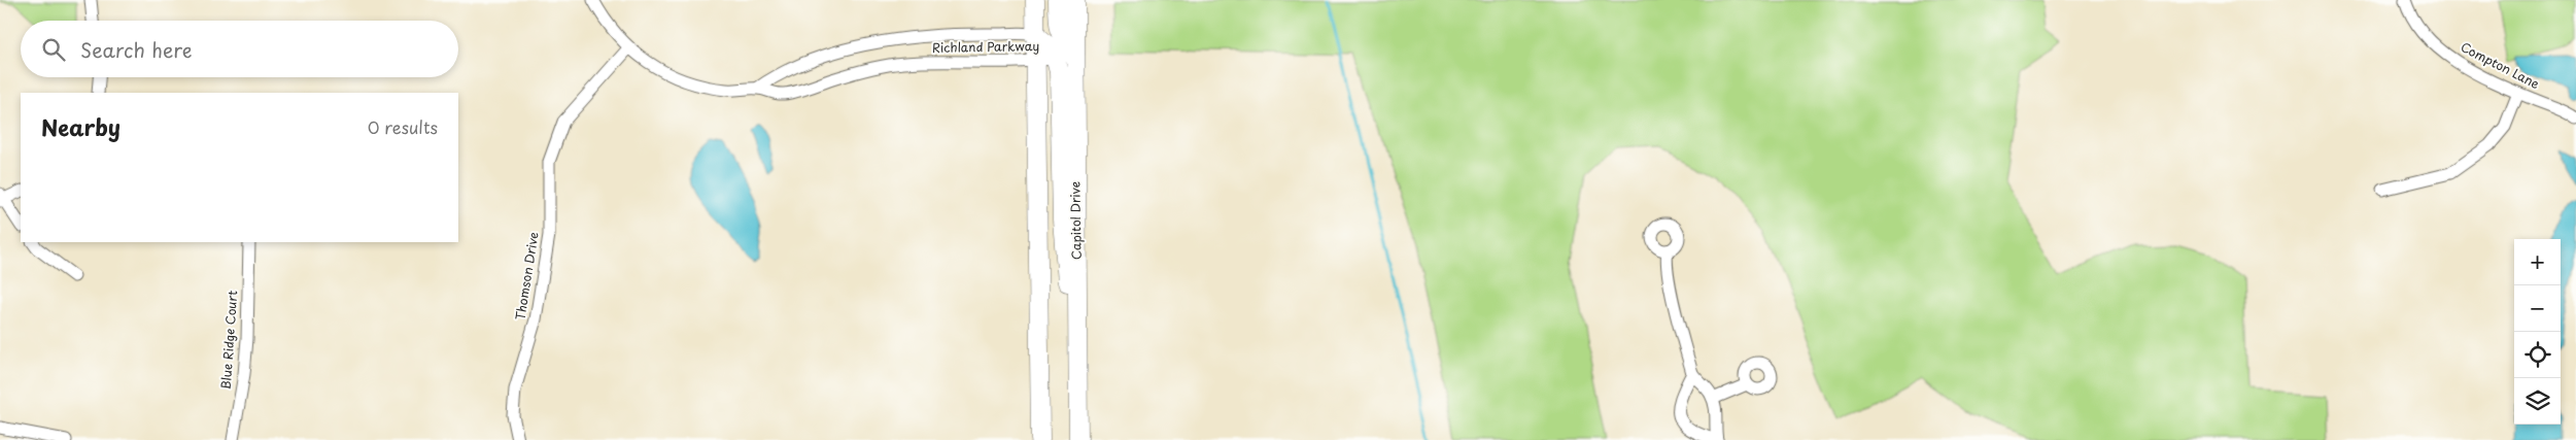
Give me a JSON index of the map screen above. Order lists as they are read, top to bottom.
{
  "streets": {
    "main road": ["Capitol Drive"],
    "street": [
      "Richland Parkway",
      "Compton Lane",
      "Thomson Drive",
      "Blue Ridge Court"
    ]
  },
  "crossings": [
    ["Richland Parkway", "Capitol Drive"],
    ["Richland Parkway", "Thomson Drive"]
  ],
  "page": {
    "search": "Search here",
    "heading": ["Nearby", "0 results"],
    "map_buttons": ["+", "−"]
  }
}
